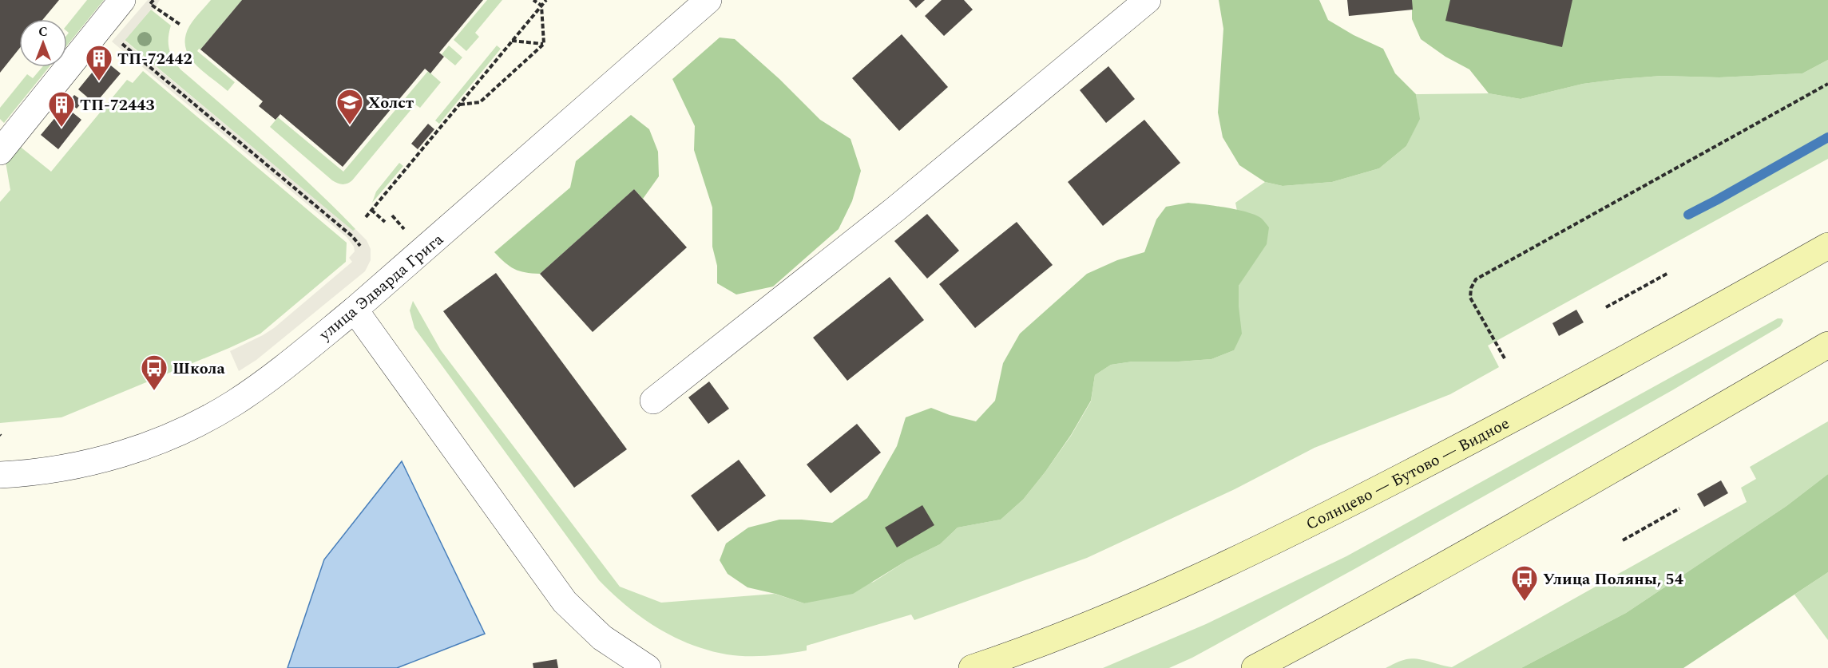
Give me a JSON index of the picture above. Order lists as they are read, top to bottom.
{
  "streets": {
    "main road": ["Солнцево — Бутово — Видное"],
    "street": ["улица Эдварда Грига"]
  },
  "places": {
    "building": ["ТП-72442", "ТП-72443"],
    "school or university": ["Холст"],
    "bus stop": ["Школа", "Улица Поляны, 54"]
  },
  "north": "top"
}
